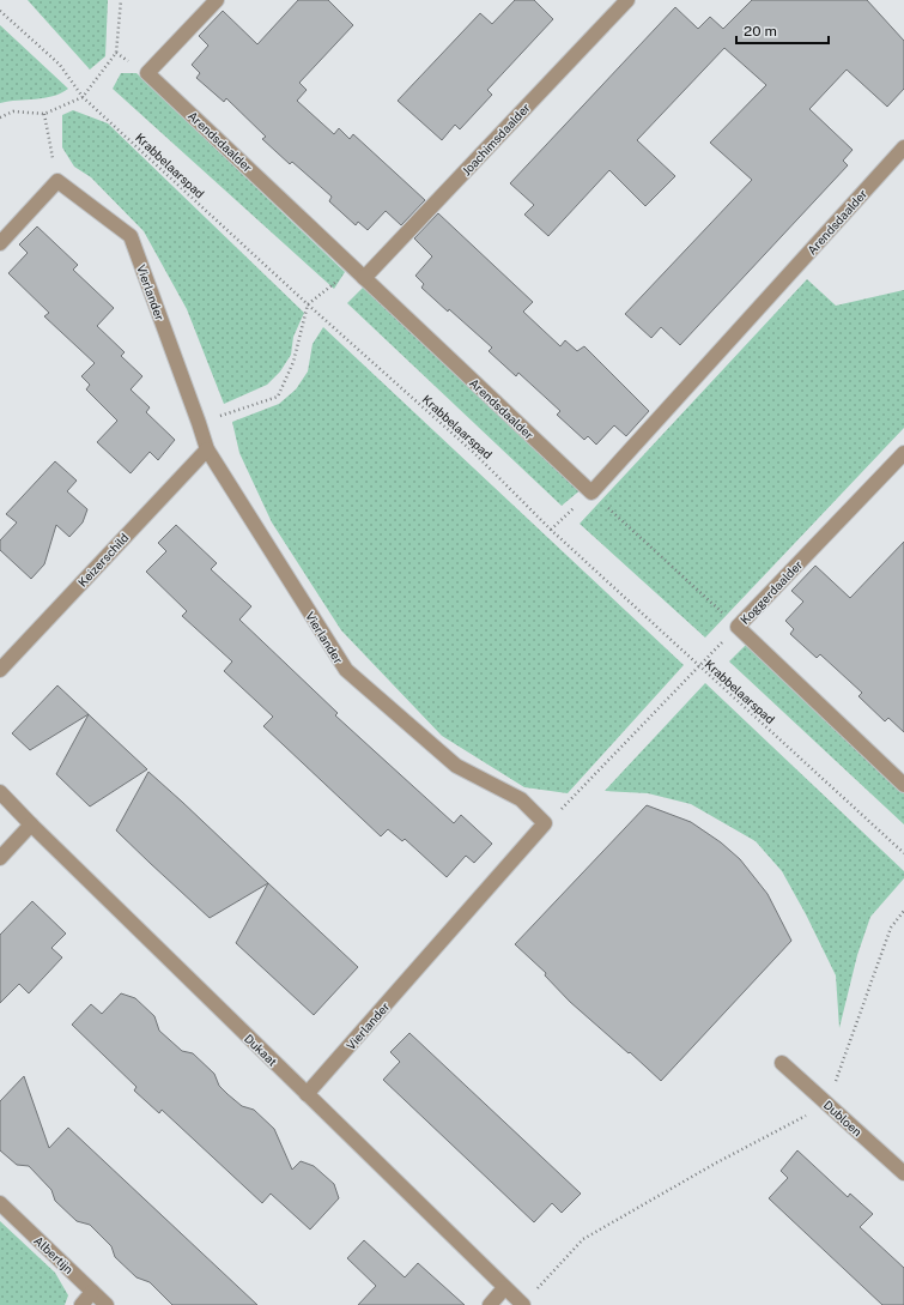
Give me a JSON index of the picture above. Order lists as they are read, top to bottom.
{
  "streets": {
    "street": [
      "Joachimsdaalder",
      "Arendsdaalder",
      "Vierlander",
      "Keizerschild",
      "Koggerdaalder",
      "Dukaat",
      "Dubloen",
      "Albertijn"
    ],
    "path": ["Krabbelaarspad"]
  },
  "crossings": [
    ["Joachimsdaalder", "Arendsdaalder"],
    ["Vierlander", "Keizerschild"],
    ["Vierlander", "Dukaat"]
  ],
  "scale_bar": "20 m"
}
